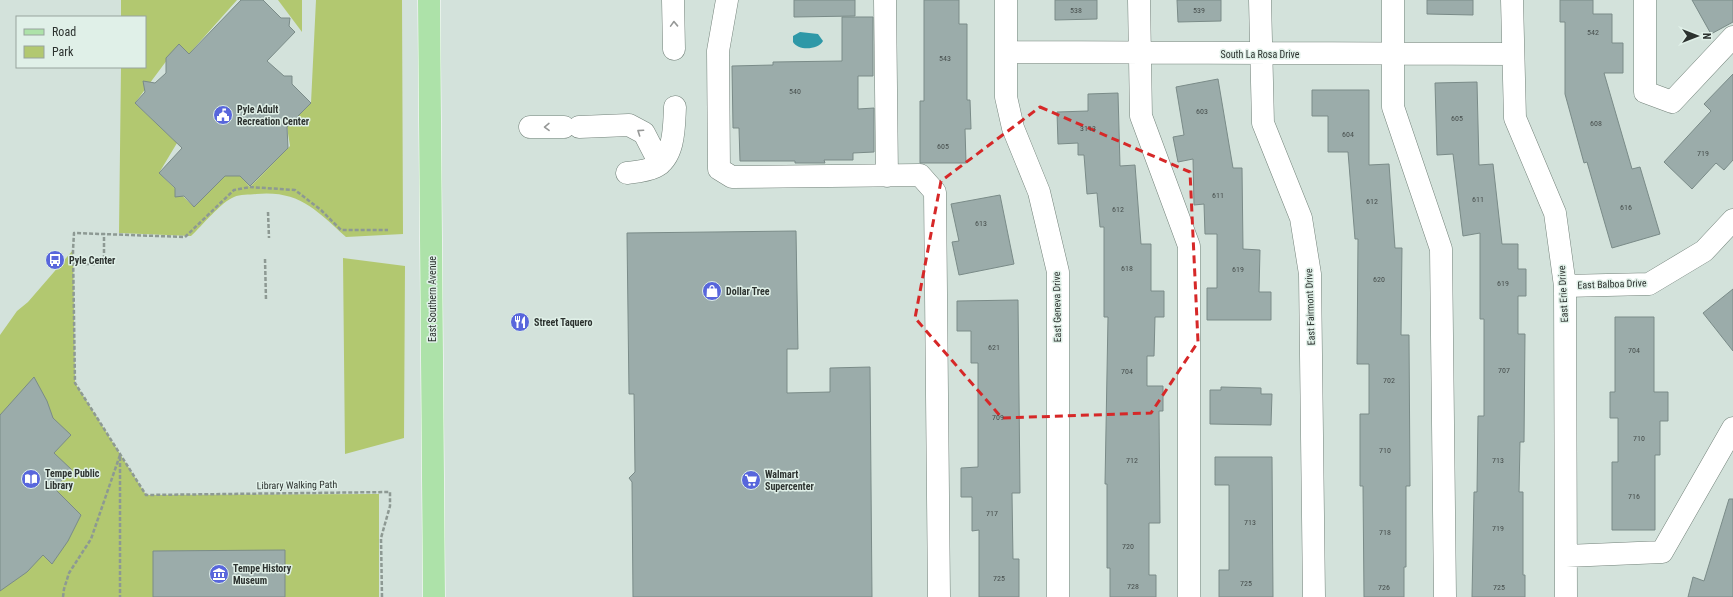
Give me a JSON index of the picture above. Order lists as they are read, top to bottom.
{
  "streets": {
    "main road": ["East Southern Avenue"],
    "street": [
      "South La Rosa Drive",
      "East Balboa Drive",
      "East Erie Drive",
      "East Geneva Drive",
      "East Fairmont Drive"
    ],
    "path": ["Library Walking Path"]
  },
  "crossings": [
    ["South La Rosa Drive", "East Erie Drive"],
    ["South La Rosa Drive", "East Geneva Drive"],
    ["South La Rosa Drive", "East Fairmont Drive"],
    ["East Balboa Drive", "East Erie Drive"]
  ],
  "places": {
    "public building": ["Pyle Adult Recreation Center"],
    "bus stop": ["Pyle Center"],
    "shop": ["Dollar Tree"],
    "restaurant": ["Street Taquero"],
    "library": ["Tempe Public Library"],
    "supermarket": ["Walmart Supercenter"],
    "museum": ["Tempe History Museum"]
  },
  "house_numbers": [
    "538",
    "539",
    "542",
    "543",
    "540",
    "603",
    "605",
    "608",
    "3113",
    "604",
    "605",
    "719",
    "611",
    "611",
    "612",
    "616",
    "612",
    "613",
    "618",
    "619",
    "620",
    "619",
    "621",
    "704",
    "707",
    "704",
    "702",
    "709",
    "710",
    "710",
    "712",
    "713",
    "716",
    "717",
    "713",
    "719",
    "718",
    "720",
    "725",
    "725",
    "728",
    "726",
    "725"
  ],
  "legend": ["Road", "Park"],
  "north": "right"
}
